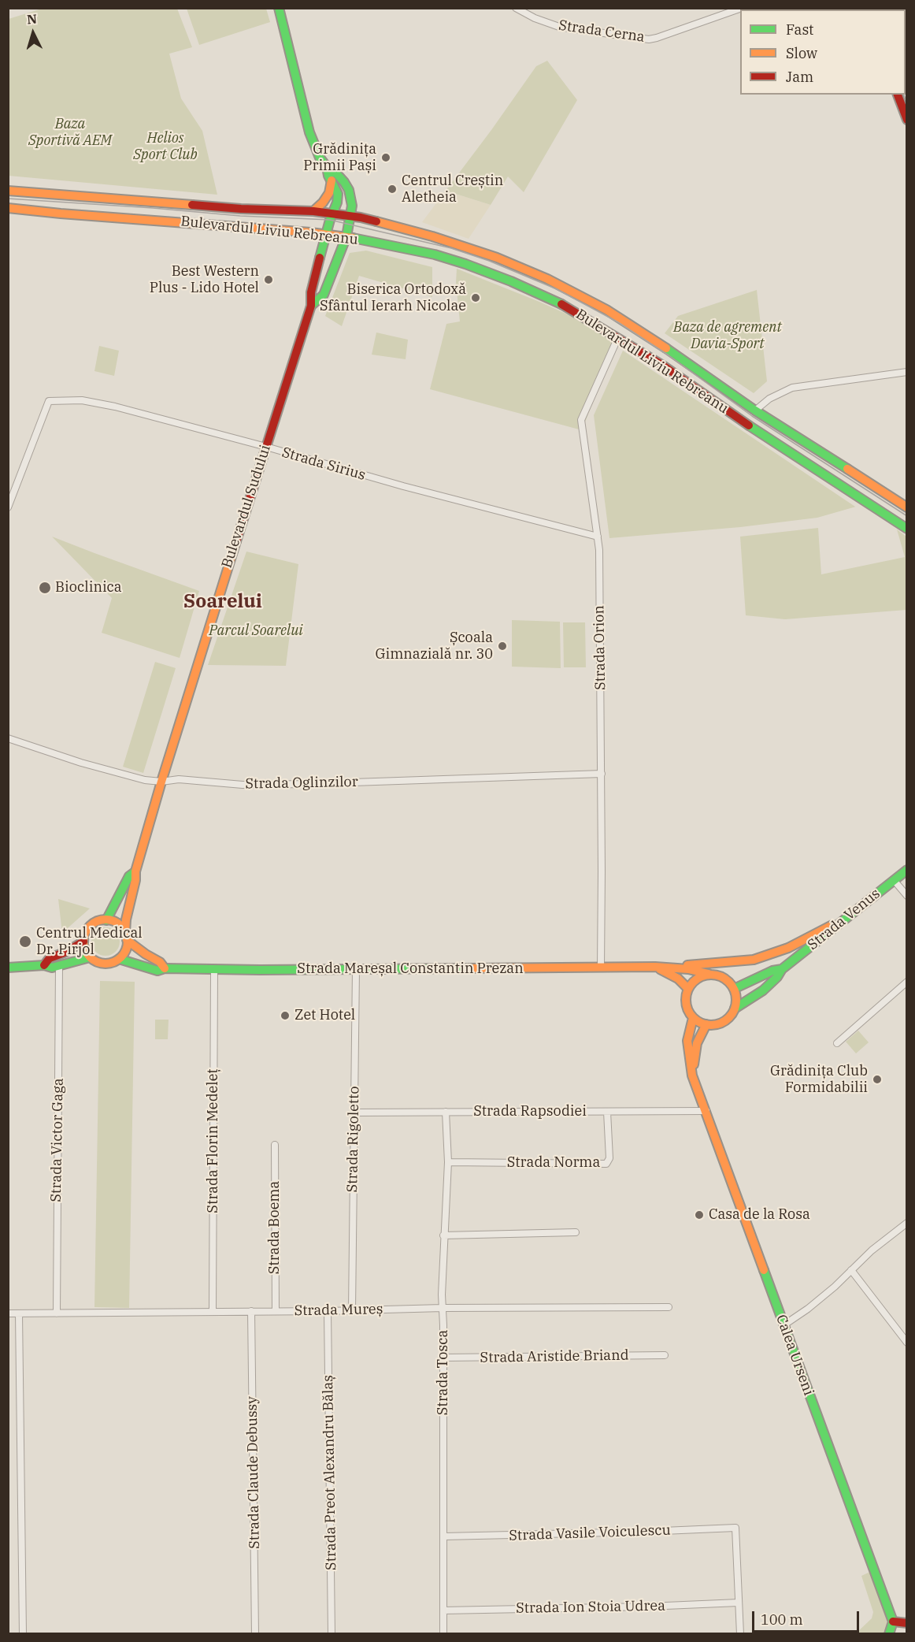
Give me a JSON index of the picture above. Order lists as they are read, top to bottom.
{
  "streets": {
    "main road": [
      "Bulevardul Liviu Rebreanu",
      "Bulevardul Sudului",
      "Strada Venus",
      "Strada Mareșal Constantin Prezan",
      "Calea Urseni"
    ],
    "street": [
      "Strada Cerna",
      "Strada Sirius",
      "Strada Orion",
      "Strada Oglinzilor",
      "Strada Rapsodiei",
      "Strada Rigoletto",
      "Strada Victor Gaga",
      "Strada Florin Medeleț",
      "Strada Norma",
      "Strada Boema",
      "Strada Mureș",
      "Strada Aristide Briand",
      "Strada Tosca",
      "Strada Claude Debussy",
      "Strada Preot Alexandru Bălaș",
      "Strada Vasile Voiculescu",
      "Strada Ion Stoia Udrea"
    ]
  },
  "crossings": [
    ["Bulevardul Liviu Rebreanu", "Bulevardul Sudului"],
    ["Bulevardul Liviu Rebreanu", "Strada Orion"],
    ["Strada Sirius", "Bulevardul Sudului"],
    ["Strada Sirius", "Strada Orion"],
    ["Bulevardul Sudului", "Strada Oglinzilor"],
    ["Bulevardul Sudului", "Strada Mareșal Constantin Prezan"],
    ["Strada Orion", "Strada Oglinzilor"],
    ["Strada Orion", "Strada Mareșal Constantin Prezan"],
    ["Strada Venus", "Strada Mareșal Constantin Prezan"],
    ["Strada Venus", "Calea Urseni"],
    ["Strada Mareșal Constantin Prezan", "Strada Rigoletto"],
    ["Strada Mareșal Constantin Prezan", "Strada Florin Medeleț"],
    ["Strada Mareșal Constantin Prezan", "Calea Urseni"],
    ["Strada Rapsodiei", "Strada Rigoletto"],
    ["Strada Rapsodiei", "Strada Norma"],
    ["Strada Rapsodiei", "Calea Urseni"],
    ["Strada Rapsodiei", "Strada Tosca"],
    ["Strada Rigoletto", "Strada Mureș"],
    ["Strada Victor Gaga", "Strada Mureș"],
    ["Strada Florin Medeleț", "Strada Mureș"],
    ["Strada Norma", "Strada Tosca"],
    ["Strada Boema", "Strada Mureș"],
    ["Strada Mureș", "Strada Tosca"],
    ["Strada Mureș", "Strada Claude Debussy"],
    ["Strada Mureș", "Strada Preot Alexandru Bălaș"],
    ["Strada Aristide Briand", "Strada Tosca"],
    ["Strada Tosca", "Strada Vasile Voiculescu"],
    ["Strada Tosca", "Strada Ion Stoia Udrea"],
    ["Strada Vasile Voiculescu", "Strada Ion Stoia Udrea"]
  ],
  "districts": ["Soarelui"],
  "parks": [
    "Baza Sportivă AEM",
    "Helios Sport Club",
    "Baza de agrement Davia-Sport",
    "Parcul Soarelui"
  ],
  "places": [
    "Grădinița Primii Pași",
    "Centrul Creștin Aletheia",
    "Best Western Plus - Lido Hotel",
    "Biserica Ortodoxă Sfântul Ierarh Nicolae",
    "Bioclinica",
    "Școala Gimnazială nr. 30",
    "Centrul Medical Dr. Pirjol",
    "Zet Hotel",
    "Grădinița Club Formidabilii",
    "Casa de la Rosa"
  ],
  "legend": ["Fast", "Slow", "Jam"],
  "scale_bar": "100 m",
  "north": "top"
}
